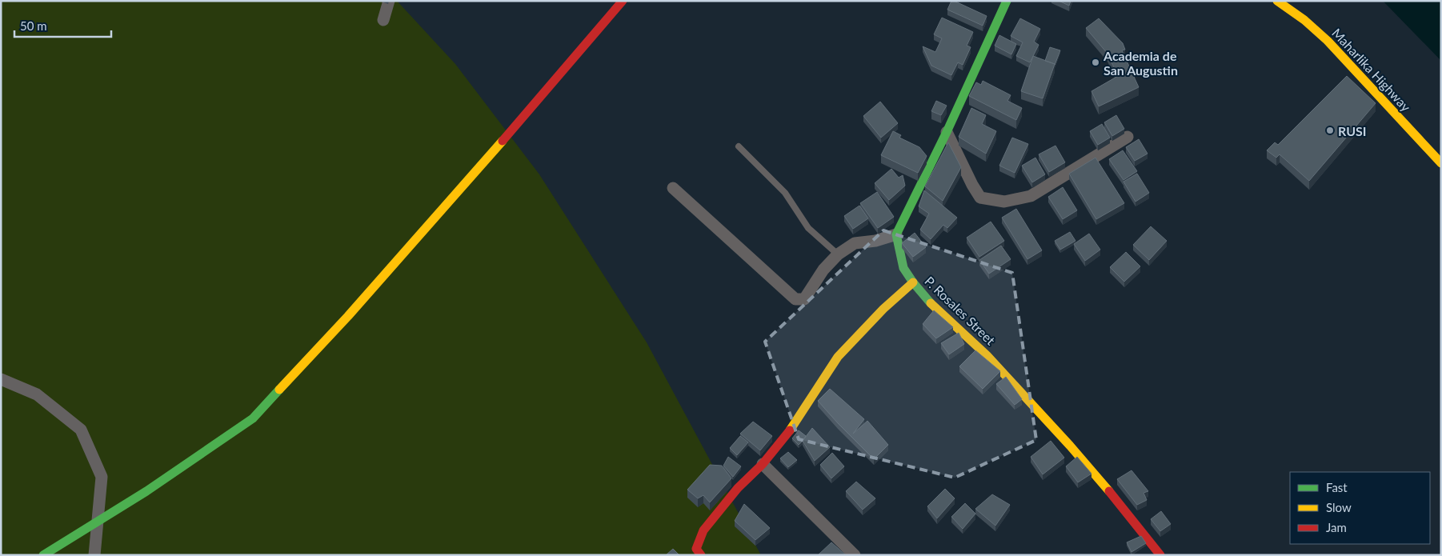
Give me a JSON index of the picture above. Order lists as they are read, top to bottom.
{
  "streets": {
    "street": ["Maharlika Highway", "P. Rosales Street"]
  },
  "places": ["Academia de San Augustin", "RUSI"],
  "legend": ["Fast", "Slow", "Jam"],
  "scale_bar": "50 m"
}
